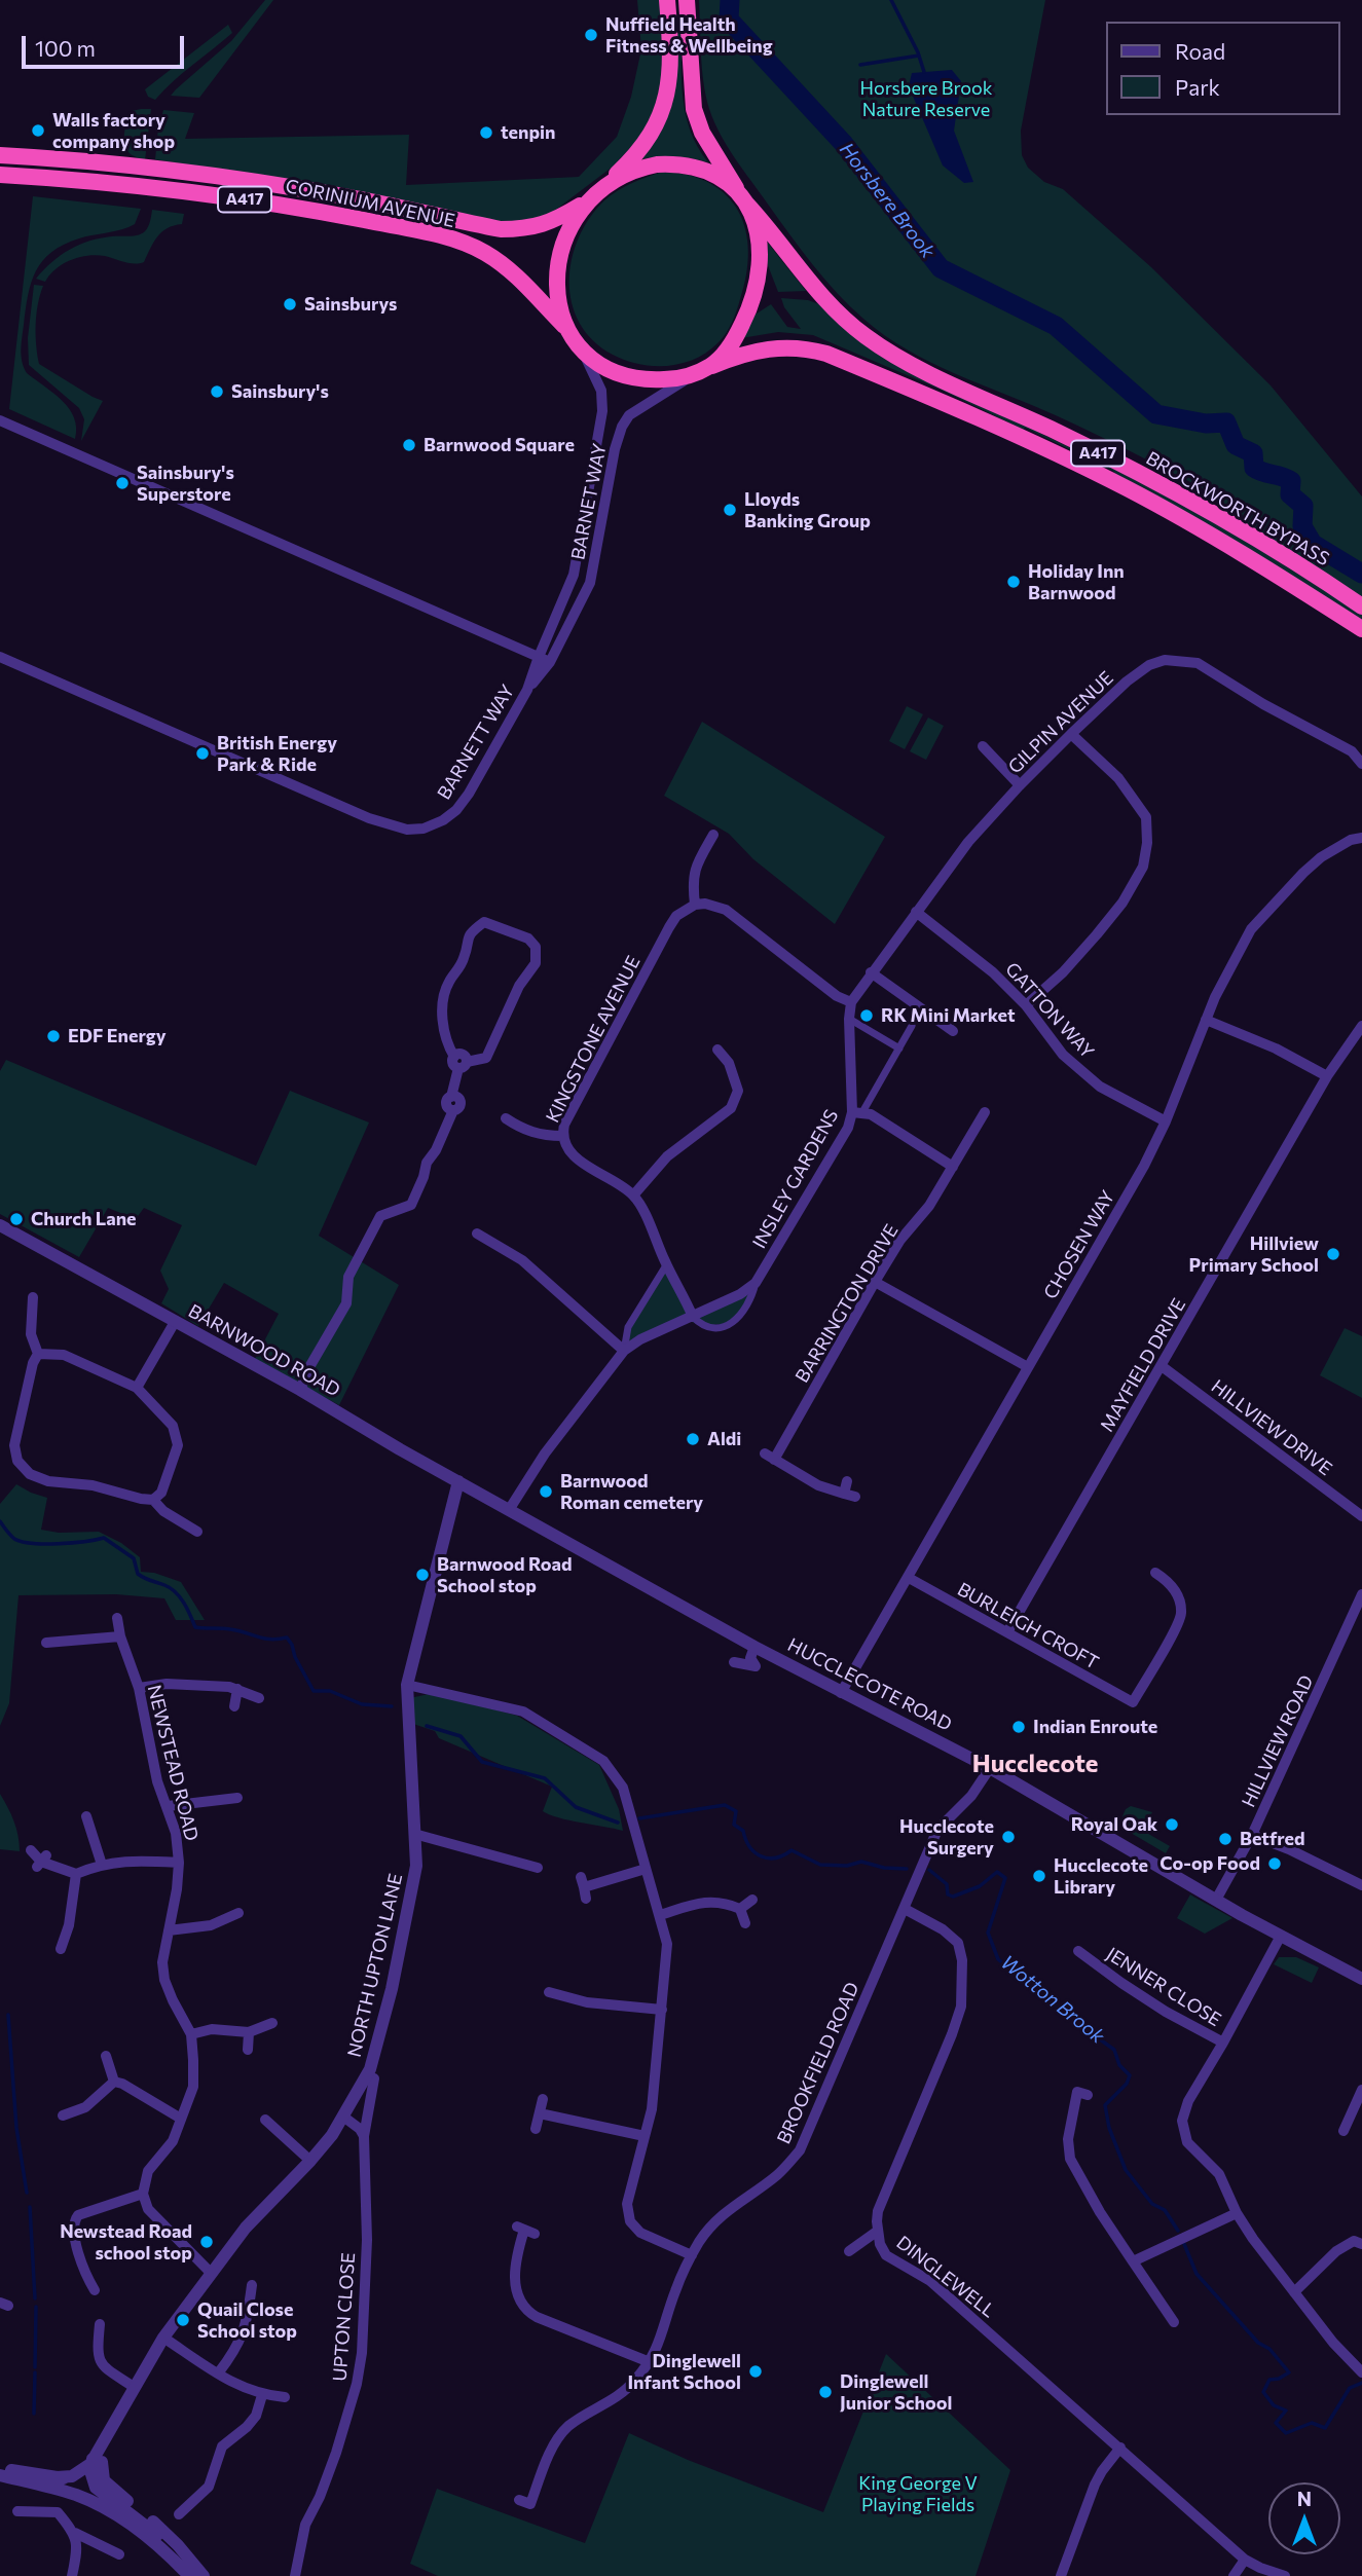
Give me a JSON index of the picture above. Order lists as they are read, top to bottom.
{
  "streets": {
    "highway": ["A417", "CORINIUM AVENUE", "BROCKWORTH BYPASS"],
    "street": [
      "BARNET WAY",
      "GILPIN AVENUE",
      "BARNETT WAY",
      "GATTON WAY",
      "KINGSTONE AVENUE",
      "INSLEY GARDENS",
      "CHOSEN WAY",
      "BARRINGTON DRIVE",
      "BARNWOOD ROAD",
      "MAYFIELD DRIVE",
      "HILLVIEW DRIVE",
      "BURLEIGH CROFT",
      "HUCCLECOTE ROAD",
      "HILLVIEW ROAD",
      "NEWSTEAD ROAD",
      "NORTH UPTON LANE",
      "JENNER CLOSE",
      "BROOKFIELD ROAD",
      "DINGLEWELL",
      "UPTON CLOSE"
    ]
  },
  "crossings": [
    ["A417", "CORINIUM AVENUE"],
    ["A417", "BARNET WAY"],
    ["A417", "BROCKWORTH BYPASS"],
    ["CORINIUM AVENUE", "BARNET WAY"],
    ["CORINIUM AVENUE", "BROCKWORTH BYPASS"],
    ["BARNET WAY", "BROCKWORTH BYPASS"],
    ["BARNET WAY", "BARNETT WAY"],
    ["GILPIN AVENUE", "GATTON WAY"],
    ["GILPIN AVENUE", "INSLEY GARDENS"],
    ["GATTON WAY", "CHOSEN WAY"],
    ["KINGSTONE AVENUE", "INSLEY GARDENS"],
    ["INSLEY GARDENS", "BARNWOOD ROAD"],
    ["INSLEY GARDENS", "HUCCLECOTE ROAD"],
    ["CHOSEN WAY", "BURLEIGH CROFT"],
    ["CHOSEN WAY", "HUCCLECOTE ROAD"],
    ["BARNWOOD ROAD", "HUCCLECOTE ROAD"],
    ["BARNWOOD ROAD", "NORTH UPTON LANE"],
    ["MAYFIELD DRIVE", "HILLVIEW DRIVE"],
    ["MAYFIELD DRIVE", "BURLEIGH CROFT"],
    ["HUCCLECOTE ROAD", "HILLVIEW ROAD"],
    ["HUCCLECOTE ROAD", "BROOKFIELD ROAD"],
    ["BROOKFIELD ROAD", "DINGLEWELL"]
  ],
  "districts": ["Hucclecote"],
  "water": ["Horsbere Brook", "Wotton Brook"],
  "parks": ["Horsbere Brook Nature Reserve", "King George V Playing Fields"],
  "places": [
    "Nuffield Health Fitness & Wellbeing",
    "Walls factory company shop",
    "tenpin",
    "Sainsburys",
    "Sainsbury's",
    "Barnwood Square",
    "Sainsbury's Superstore",
    "Lloyds Banking Group",
    "Holiday Inn Barnwood",
    "British Energy Park & Ride",
    "RK Mini Market",
    "EDF Energy",
    "Church Lane",
    "Hillview Primary School",
    "Aldi",
    "Barnwood Roman cemetery",
    "Barnwood Road School stop",
    "Indian Enroute",
    "Royal Oak",
    "Hucclecote Surgery",
    "Betfred",
    "Co-op Food",
    "Hucclecote Library",
    "Newstead Road school stop",
    "Quail Close School stop",
    "Dinglewell Infant School",
    "Dinglewell Junior School"
  ],
  "legend": ["Road", "Park"],
  "scale_bar": "100 m",
  "north": "top"
}
